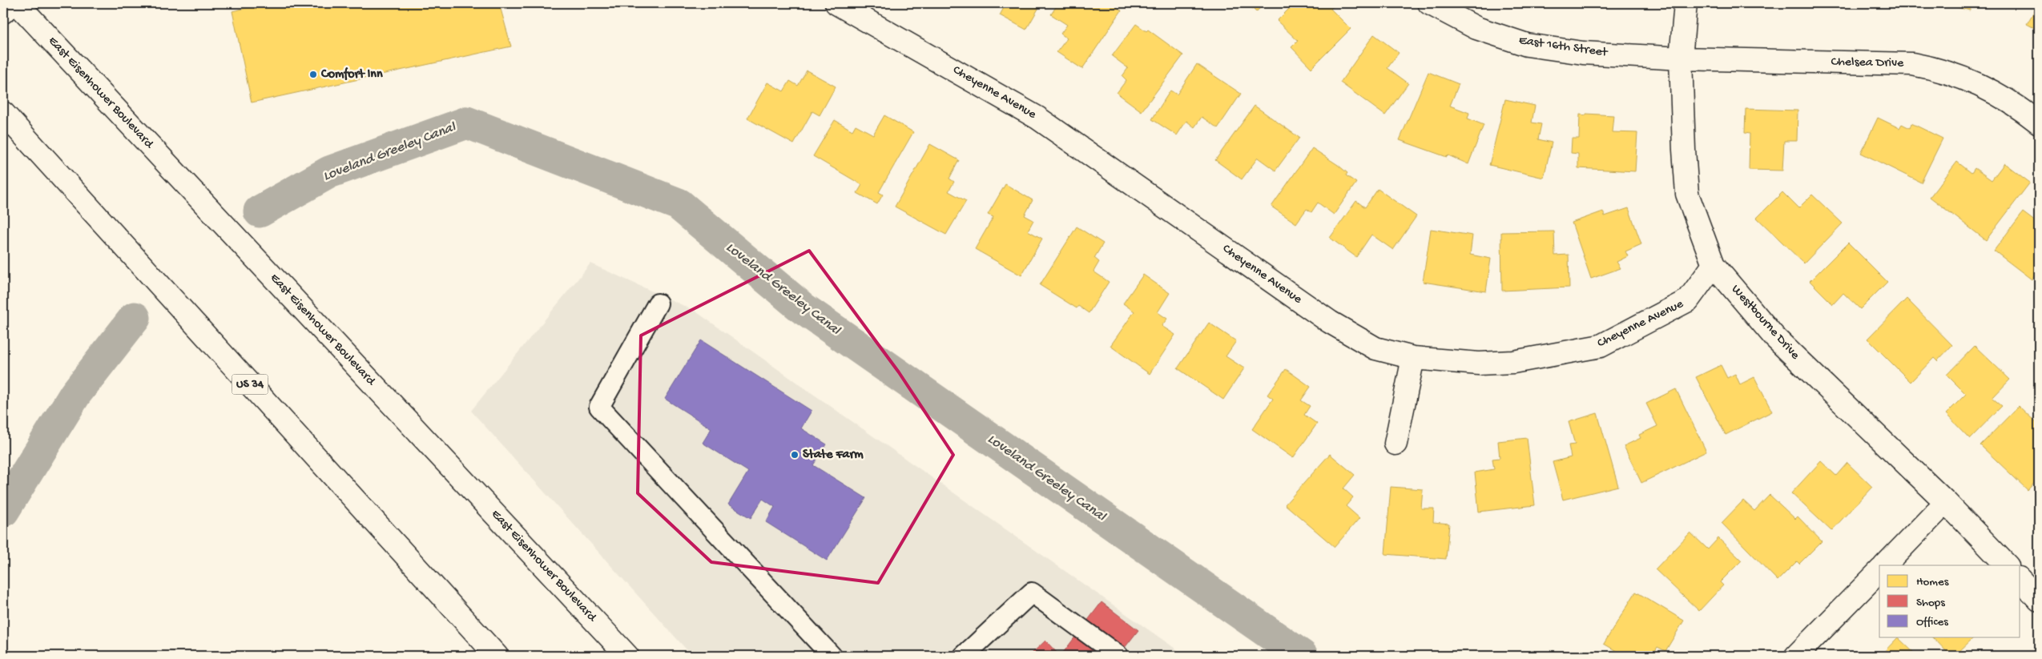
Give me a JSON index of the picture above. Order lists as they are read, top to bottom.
{
  "streets": {
    "main road": [
      "East 16th Street",
      "Chelsea Drive",
      "East Eisenhower Boulevard",
      "Cheyenne Avenue",
      "Westbourne Drive",
      "US 34"
    ]
  },
  "crossings": [
    ["East 16th Street", "Chelsea Drive"],
    ["East 16th Street", "Westbourne Drive"],
    ["Chelsea Drive", "Westbourne Drive"],
    ["Cheyenne Avenue", "Westbourne Drive"]
  ],
  "water": ["Loveland Greeley Canal"],
  "places": ["Comfort Inn", "State Farm"],
  "legend": ["Homes", "Shops", "Offices"]
}
